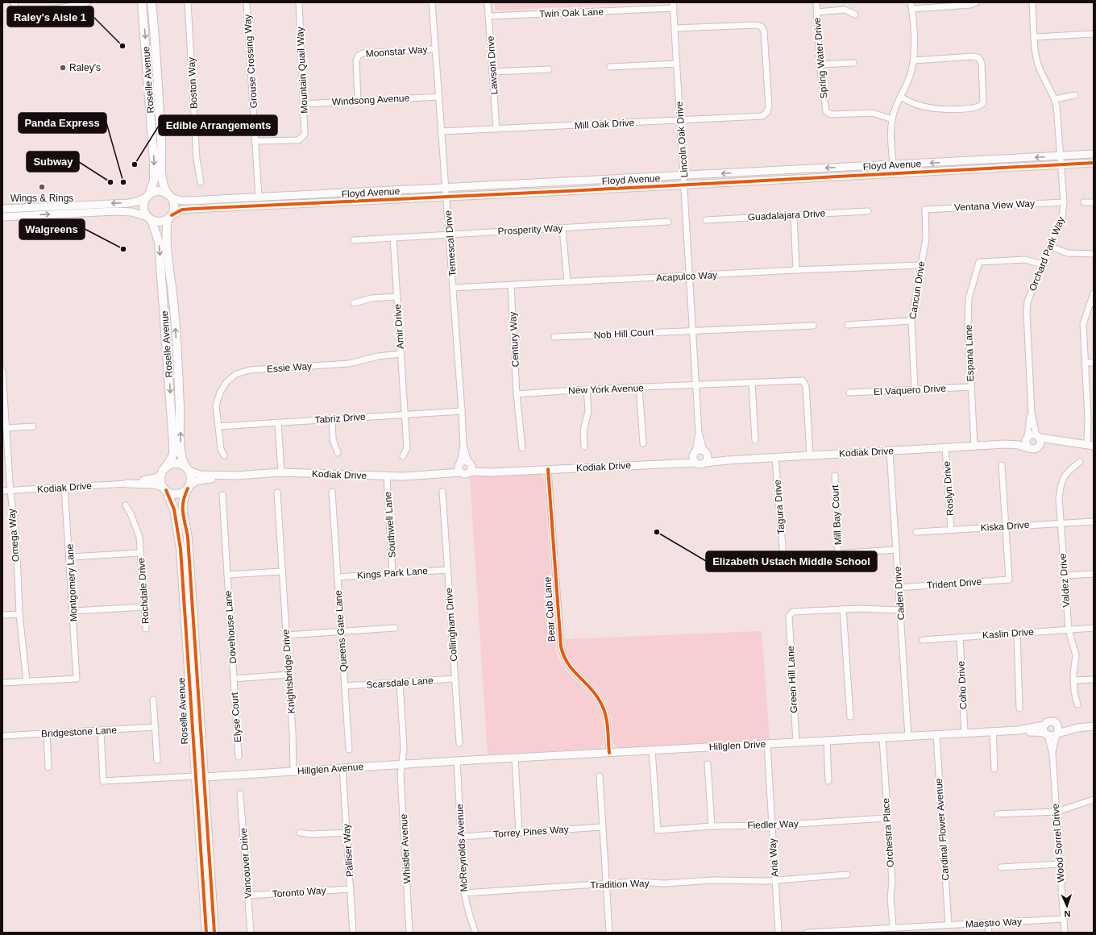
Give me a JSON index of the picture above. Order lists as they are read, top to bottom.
{
  "streets": {
    "main road": ["Roselle Avenue"],
    "street": [
      "Twin Oak Lane",
      "Moonstar Way",
      "Spring Water Drive",
      "Grouse Crossing Way",
      "Lawson Drive",
      "Mountain Quail Way",
      "Boston Way",
      "Windsong Avenue",
      "Mill Oak Drive",
      "Lincoln Oak Drive",
      "Floyd Avenue",
      "Ventana View Way",
      "Guadalajara Drive",
      "Prosperity Way",
      "Temescal Drive",
      "Orchard Park Way",
      "Acapulco Way",
      "Cancun Drive",
      "Amir Drive",
      "Nob Hill Court",
      "Century Way",
      "Espana Lane",
      "Essie Way",
      "New York Avenue",
      "El Vaquero Drive",
      "Tabriz Drive",
      "Kodiak Drive",
      "Roslyn Drive",
      "Tagura Drive",
      "Mill Bay Court",
      "Southwell Lane",
      "Kiska Drive",
      "Omega Way",
      "Kings Park Lane",
      "Valdez Drive",
      "Montgomery Lane",
      "Trident Drive",
      "Rochdale Drive",
      "Caden Drive",
      "Bear Cub Lane",
      "Collingham Drive",
      "Dovehouse Lane",
      "Queens Gate Lane",
      "Kaslin Drive",
      "Knightsbridge Drive",
      "Green Hill Lane",
      "Scarsdale Lane",
      "Coho Drive",
      "Elyse Court",
      "Bridgestone Lane",
      "Hillglen Drive",
      "Hillglen Avenue",
      "Fiedler Way",
      "Cardinal Flower Avenue",
      "Torrey Pines Way",
      "Orchestra Place",
      "Wood Sorrel Drive",
      "McReynolds Avenue",
      "Whistler Avenue",
      "Palliser Way",
      "Aria Way",
      "Vancouver Drive",
      "Tradition Way",
      "Toronto Way",
      "Maestro Way"
    ]
  },
  "crossings": [
    ["Twin Oak Lane", "Lawson Drive"],
    ["Twin Oak Lane", "Lincoln Oak Drive"],
    ["Moonstar Way", "Windsong Avenue"],
    ["Moonstar Way", "Temescal Drive"],
    ["Grouse Crossing Way", "Mountain Quail Way"],
    ["Grouse Crossing Way", "Floyd Avenue"],
    ["Lawson Drive", "Mill Oak Drive"],
    ["Mountain Quail Way", "Windsong Avenue"],
    ["Roselle Avenue", "Floyd Avenue"],
    ["Roselle Avenue", "Kodiak Drive"],
    ["Roselle Avenue", "Hillglen Avenue"],
    ["Windsong Avenue", "Temescal Drive"],
    ["Mill Oak Drive", "Lincoln Oak Drive"],
    ["Mill Oak Drive", "Temescal Drive"],
    ["Lincoln Oak Drive", "Floyd Avenue"],
    ["Lincoln Oak Drive", "Acapulco Way"],
    ["Lincoln Oak Drive", "Nob Hill Court"],
    ["Lincoln Oak Drive", "New York Avenue"],
    ["Lincoln Oak Drive", "Kodiak Drive"],
    ["Floyd Avenue", "Temescal Drive"],
    ["Floyd Avenue", "Orchard Park Way"],
    ["Ventana View Way", "Orchard Park Way"],
    ["Ventana View Way", "Cancun Drive"],
    ["Prosperity Way", "Temescal Drive"],
    ["Prosperity Way", "Amir Drive"],
    ["Temescal Drive", "Acapulco Way"],
    ["Temescal Drive", "Tabriz Drive"],
    ["Temescal Drive", "Kodiak Drive"],
    ["Orchard Park Way", "Espana Lane"],
    ["Orchard Park Way", "Kodiak Drive"],
    ["Acapulco Way", "Cancun Drive"],
    ["Acapulco Way", "Century Way"],
    ["Cancun Drive", "El Vaquero Drive"],
    ["Amir Drive", "Essie Way"],
    ["Amir Drive", "Tabriz Drive"],
    ["Century Way", "New York Avenue"],
    ["Espana Lane", "El Vaquero Drive"],
    ["Espana Lane", "Kodiak Drive"],
    ["Essie Way", "Tabriz Drive"],
    ["New York Avenue", "Kodiak Drive"],
    ["Kodiak Drive", "Roslyn Drive"],
    ["Kodiak Drive", "Tagura Drive"],
    ["Kodiak Drive", "Southwell Lane"],
    ["Kodiak Drive", "Omega Way"],
    ["Kodiak Drive", "Montgomery Lane"],
    ["Kodiak Drive", "Caden Drive"],
    ["Kodiak Drive", "Bear Cub Lane"],
    ["Roslyn Drive", "Kiska Drive"],
    ["Tagura Drive", "Mill Bay Court"],
    ["Southwell Lane", "Kings Park Lane"],
    ["Kiska Drive", "Valdez Drive"],
    ["Kiska Drive", "Trident Drive"],
    ["Omega Way", "Montgomery Lane"],
    ["Kings Park Lane", "Collingham Drive"],
    ["Kings Park Lane", "Queens Gate Lane"],
    ["Valdez Drive", "Kaslin Drive"],
    ["Trident Drive", "Caden Drive"],
    ["Caden Drive", "Hillglen Drive"],
    ["Bear Cub Lane", "Hillglen Drive"],
    ["Collingham Drive", "Scarsdale Lane"],
    ["Dovehouse Lane", "Elyse Court"],
    ["Queens Gate Lane", "Scarsdale Lane"],
    ["Kaslin Drive", "Coho Drive"],
    ["Knightsbridge Drive", "Hillglen Avenue"],
    ["Green Hill Lane", "Hillglen Drive"],
    ["Scarsdale Lane", "Whistler Avenue"],
    ["Coho Drive", "Hillglen Drive"],
    ["Bridgestone Lane", "Hillglen Avenue"],
    ["Hillglen Drive", "Hillglen Avenue"],
    ["Hillglen Drive", "Fiedler Way"],
    ["Hillglen Drive", "Cardinal Flower Avenue"],
    ["Hillglen Drive", "Orchestra Place"],
    ["Hillglen Drive", "Wood Sorrel Drive"],
    ["Hillglen Drive", "McReynolds Avenue"],
    ["Hillglen Drive", "Aria Way"],
    ["Hillglen Avenue", "McReynolds Avenue"],
    ["Hillglen Avenue", "Whistler Avenue"],
    ["Hillglen Avenue", "Palliser Way"],
    ["Fiedler Way", "Orchestra Place"],
    ["Fiedler Way", "Aria Way"],
    ["Cardinal Flower Avenue", "Maestro Way"],
    ["Torrey Pines Way", "McReynolds Avenue"],
    ["Orchestra Place", "Maestro Way"],
    ["Wood Sorrel Drive", "Maestro Way"],
    ["McReynolds Avenue", "Tradition Way"],
    ["Palliser Way", "Toronto Way"],
    ["Aria Way", "Tradition Way"],
    ["Vancouver Drive", "Toronto Way"]
  ],
  "places": [
    "Raley's Aisle 1",
    "Raley's",
    "Edible Arrangements",
    "Subway",
    "Panda Express",
    "Wings & Rings",
    "Walgreens",
    "Elizabeth Ustach Middle School"
  ],
  "north": "bottom"
}
